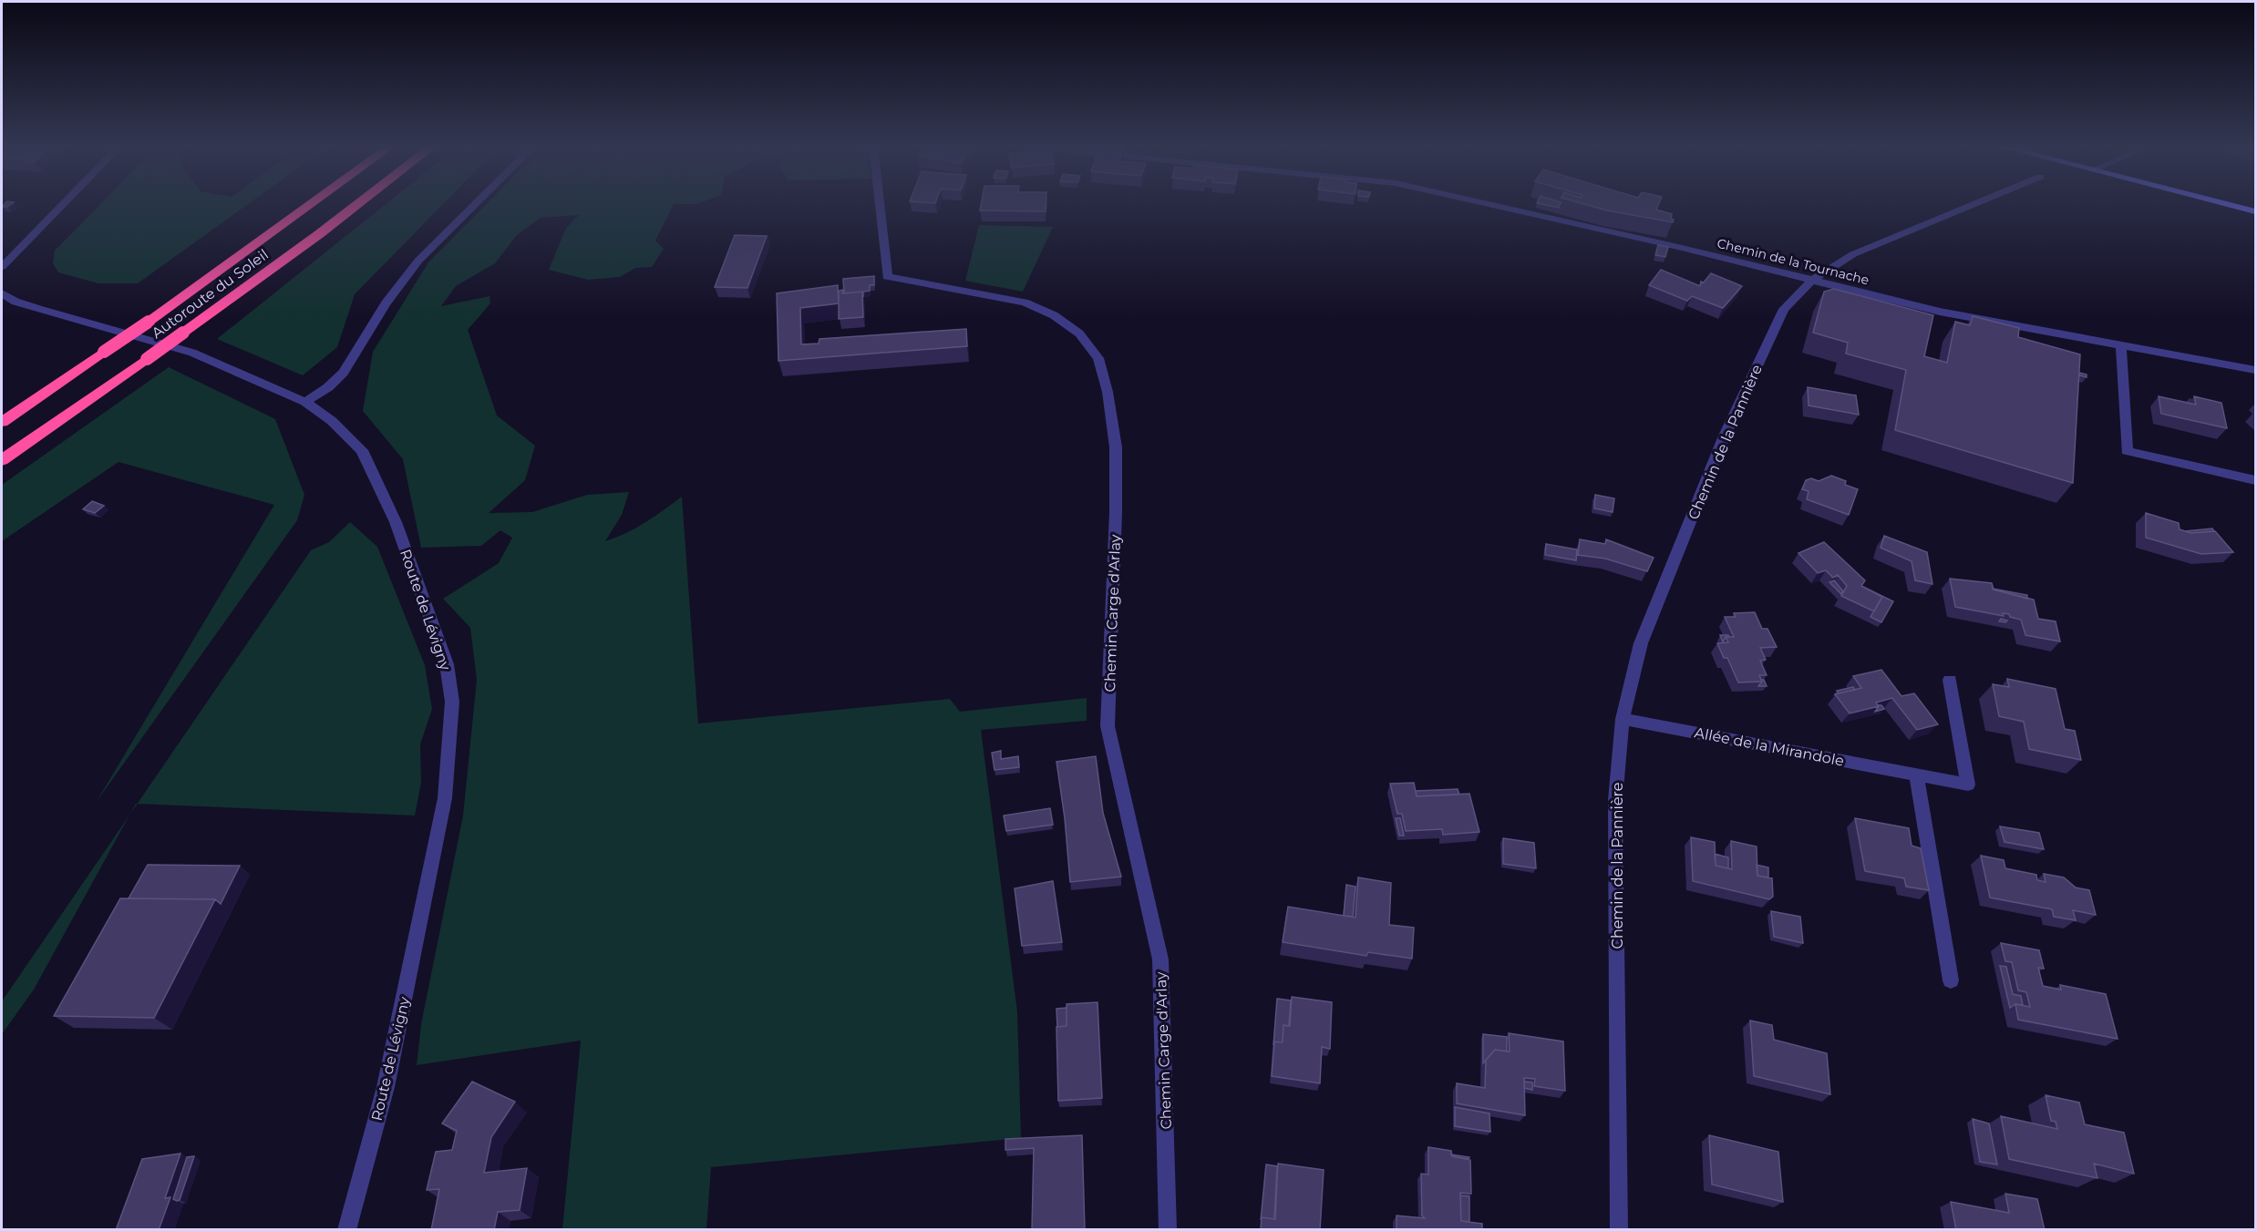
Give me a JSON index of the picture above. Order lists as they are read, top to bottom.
{
  "streets": {
    "highway": ["Autoroute du Soleil"],
    "street": [
      "Chemin de la Tournache",
      "Chemin de la Pannière",
      "Route de Lévigny",
      "Chemin Carge d'Arlay",
      "Allée de la Mirandole"
    ]
  },
  "crossings": [
    ["Chemin de la Tournache", "Chemin de la Pannière"],
    ["Chemin de la Pannière", "Allée de la Mirandole"]
  ]
}
